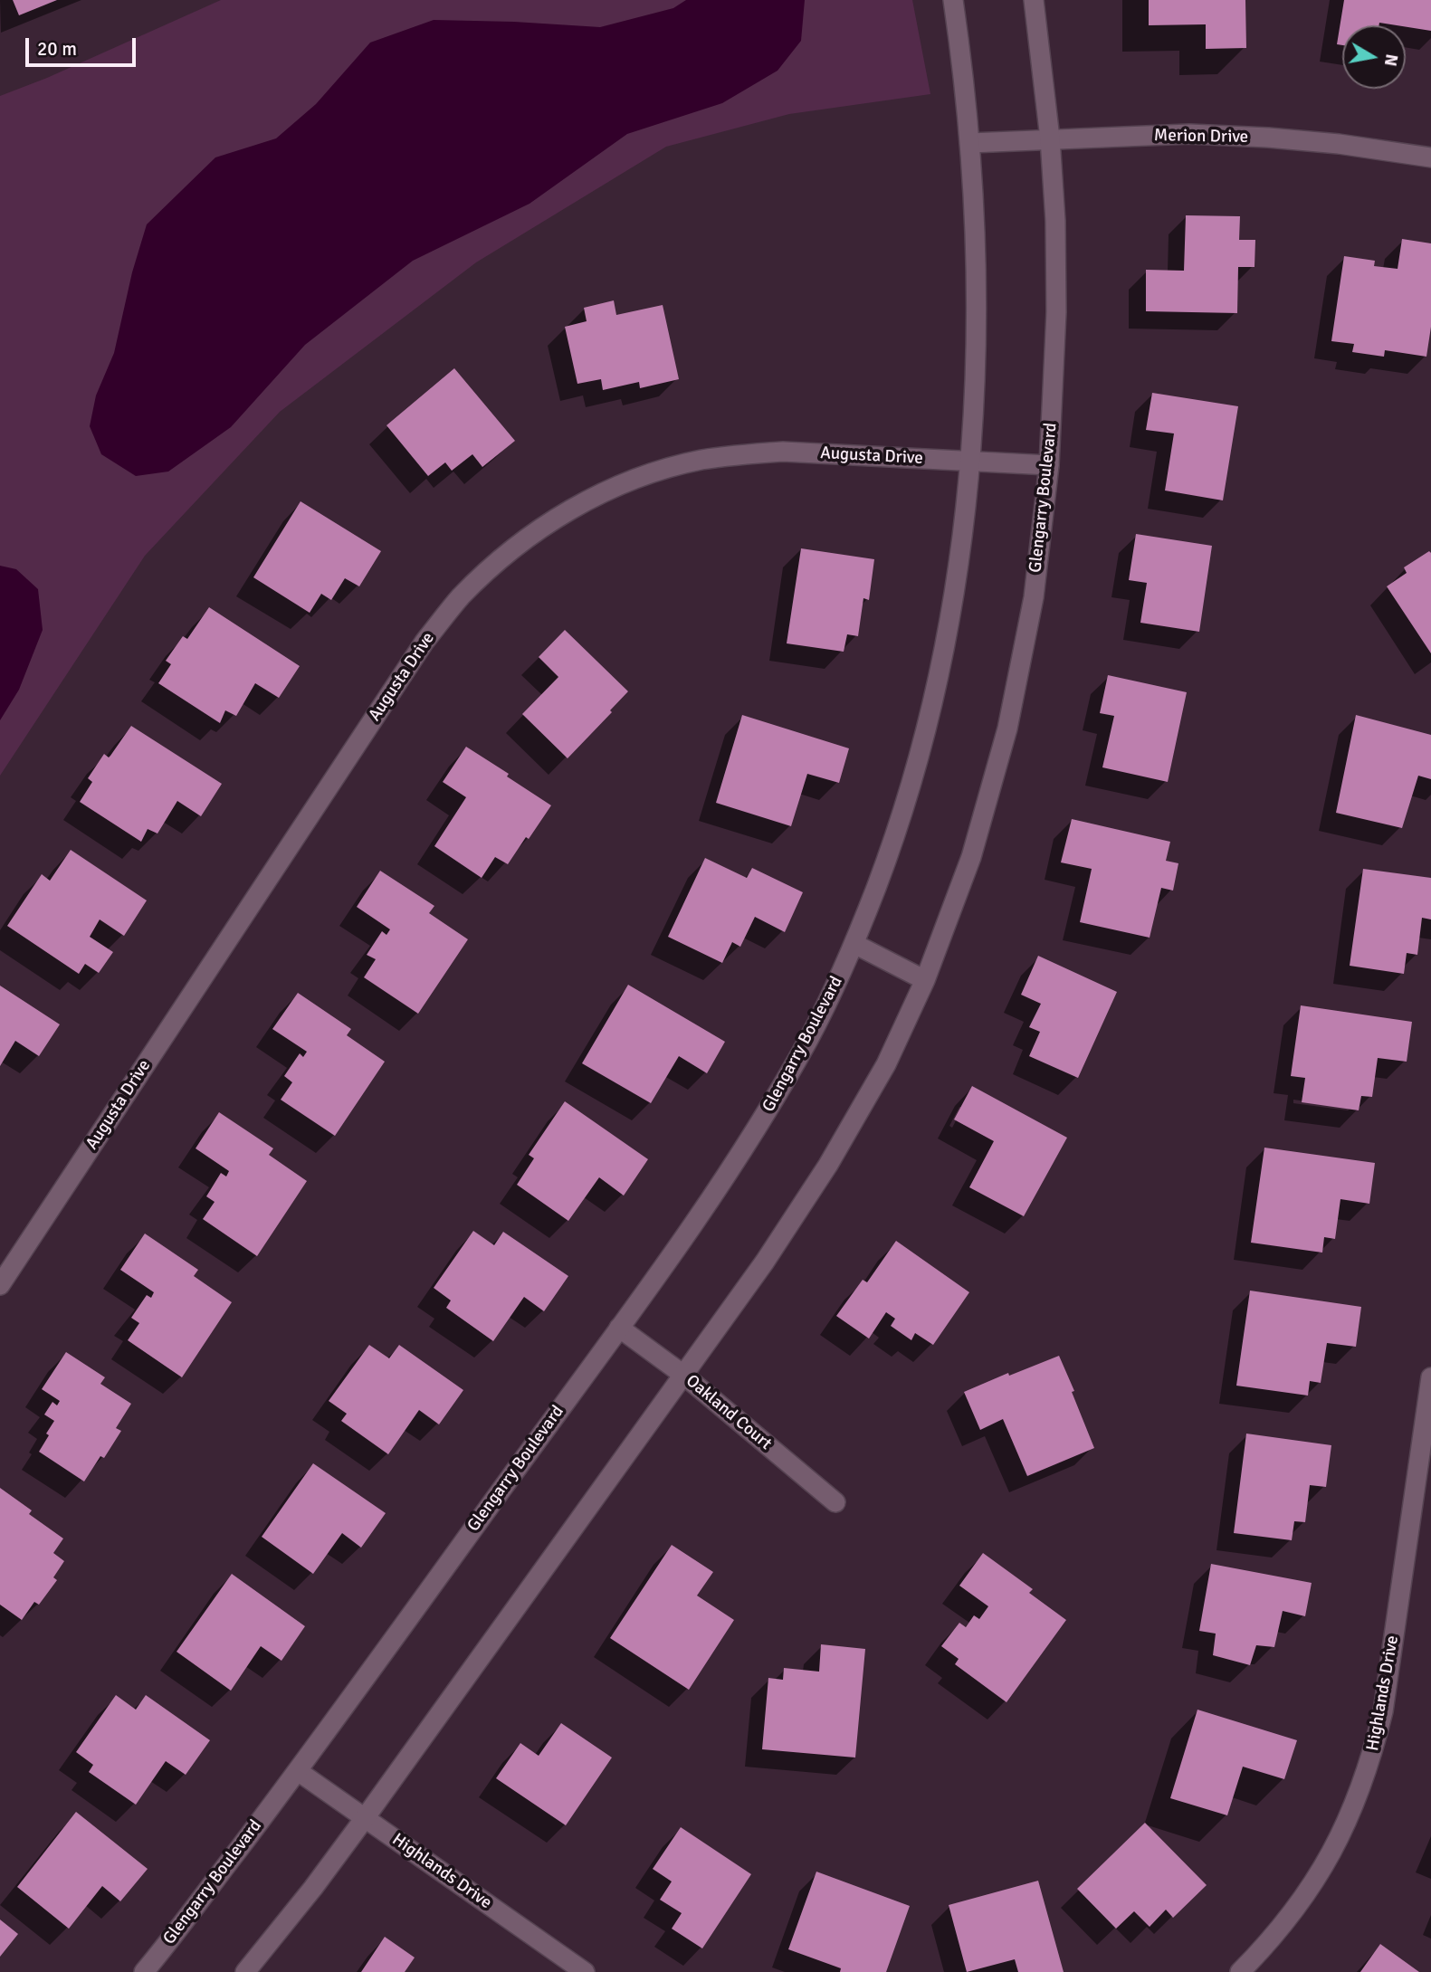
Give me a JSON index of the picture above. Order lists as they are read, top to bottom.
{
  "streets": {
    "street": [
      "Merion Drive",
      "Augusta Drive",
      "Glengarry Boulevard",
      "Oakland Court",
      "Highlands Drive"
    ]
  },
  "crossings": [
    ["Merion Drive", "Glengarry Boulevard"],
    ["Augusta Drive", "Glengarry Boulevard"],
    ["Glengarry Boulevard", "Oakland Court"],
    ["Glengarry Boulevard", "Highlands Drive"]
  ],
  "scale_bar": "20 m",
  "north": "right"
}
